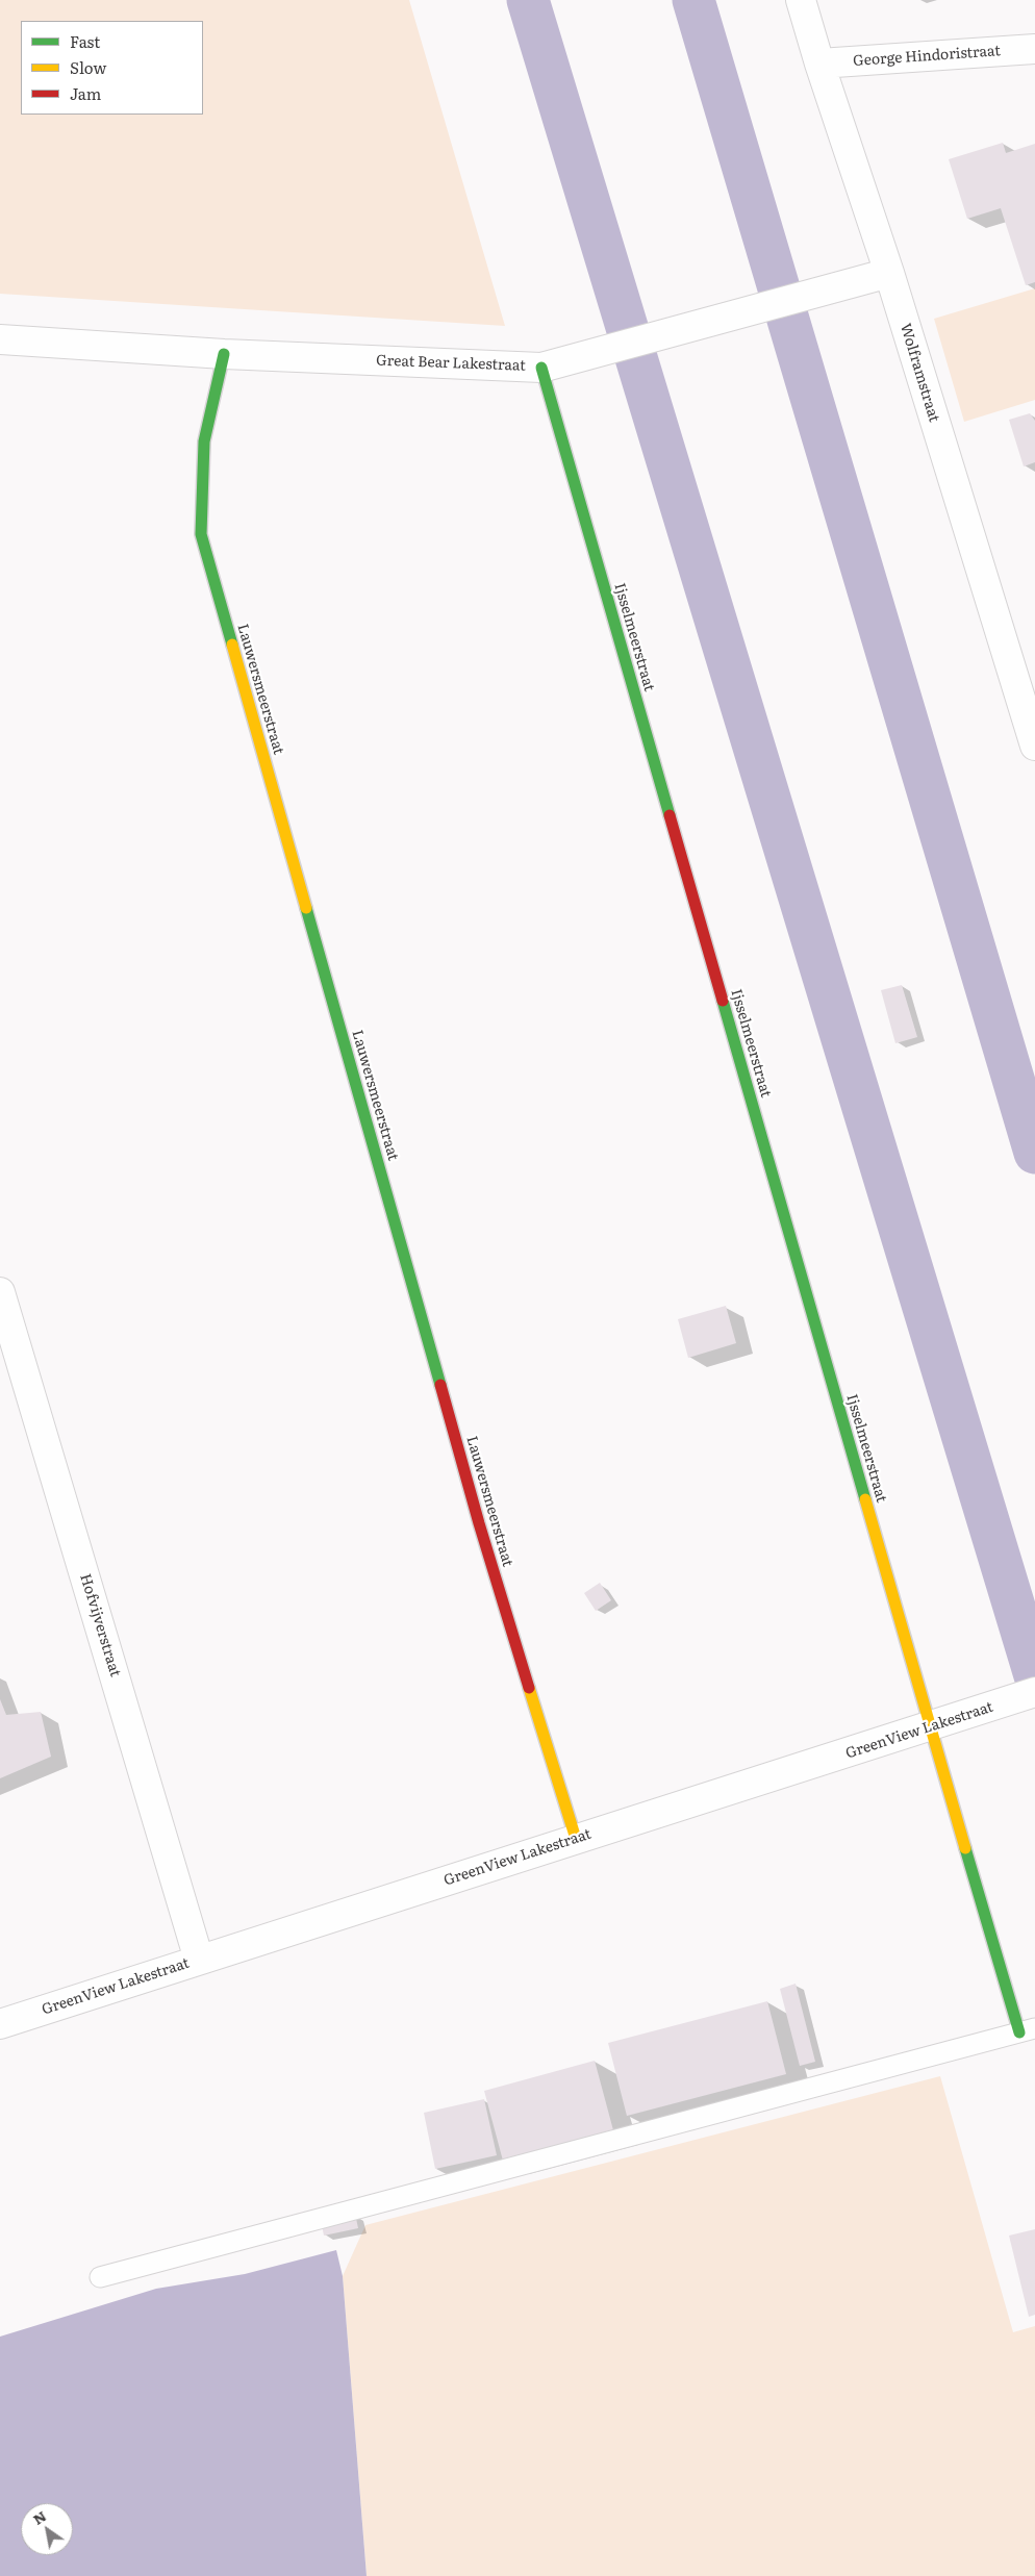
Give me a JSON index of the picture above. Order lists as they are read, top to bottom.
{
  "streets": {
    "street": [
      "George Hindoristraat",
      "Great Bear Lakestraat",
      "Wolframstraat",
      "Ijsselmeerstraat",
      "Lauwersmeerstraat",
      "Hofvijverstraat",
      "GreenView Lakestraat"
    ]
  },
  "crossings": [
    ["George Hindoristraat", "Wolframstraat"],
    ["Great Bear Lakestraat", "Wolframstraat"],
    ["Great Bear Lakestraat", "Ijsselmeerstraat"],
    ["Great Bear Lakestraat", "Lauwersmeerstraat"],
    ["Ijsselmeerstraat", "GreenView Lakestraat"],
    ["Lauwersmeerstraat", "GreenView Lakestraat"],
    ["Hofvijverstraat", "GreenView Lakestraat"]
  ],
  "legend": ["Fast", "Slow", "Jam"],
  "north": "top left"
}
